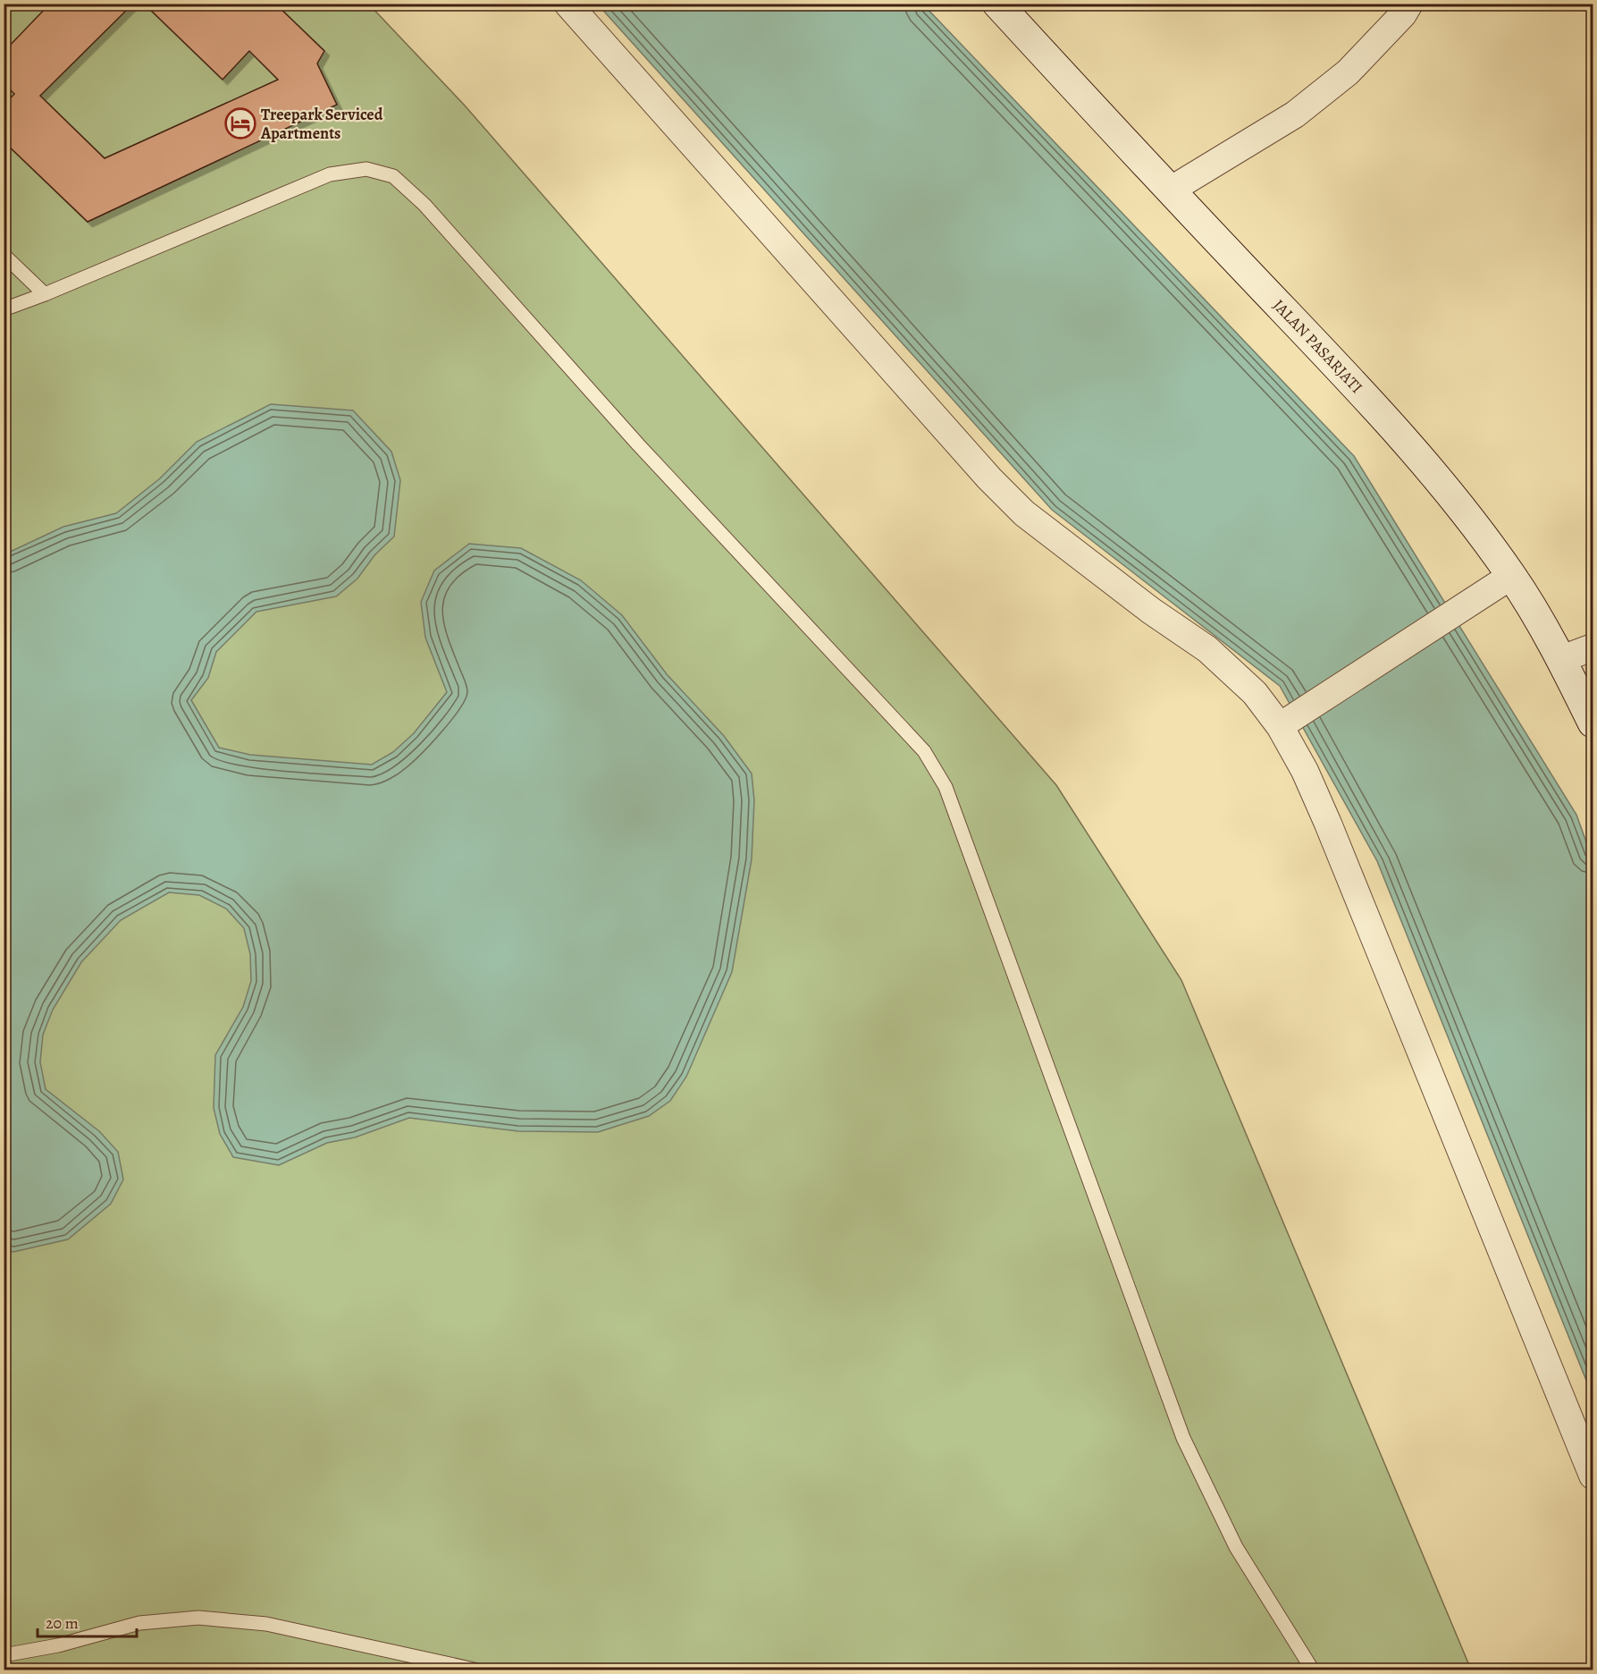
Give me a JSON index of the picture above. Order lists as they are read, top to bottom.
{
  "streets": {
    "main road": ["JALAN PASARJATI"]
  },
  "places": {
    "hotel": ["Treepark Serviced Apartments"]
  },
  "scale_bar": "20 m"
}
